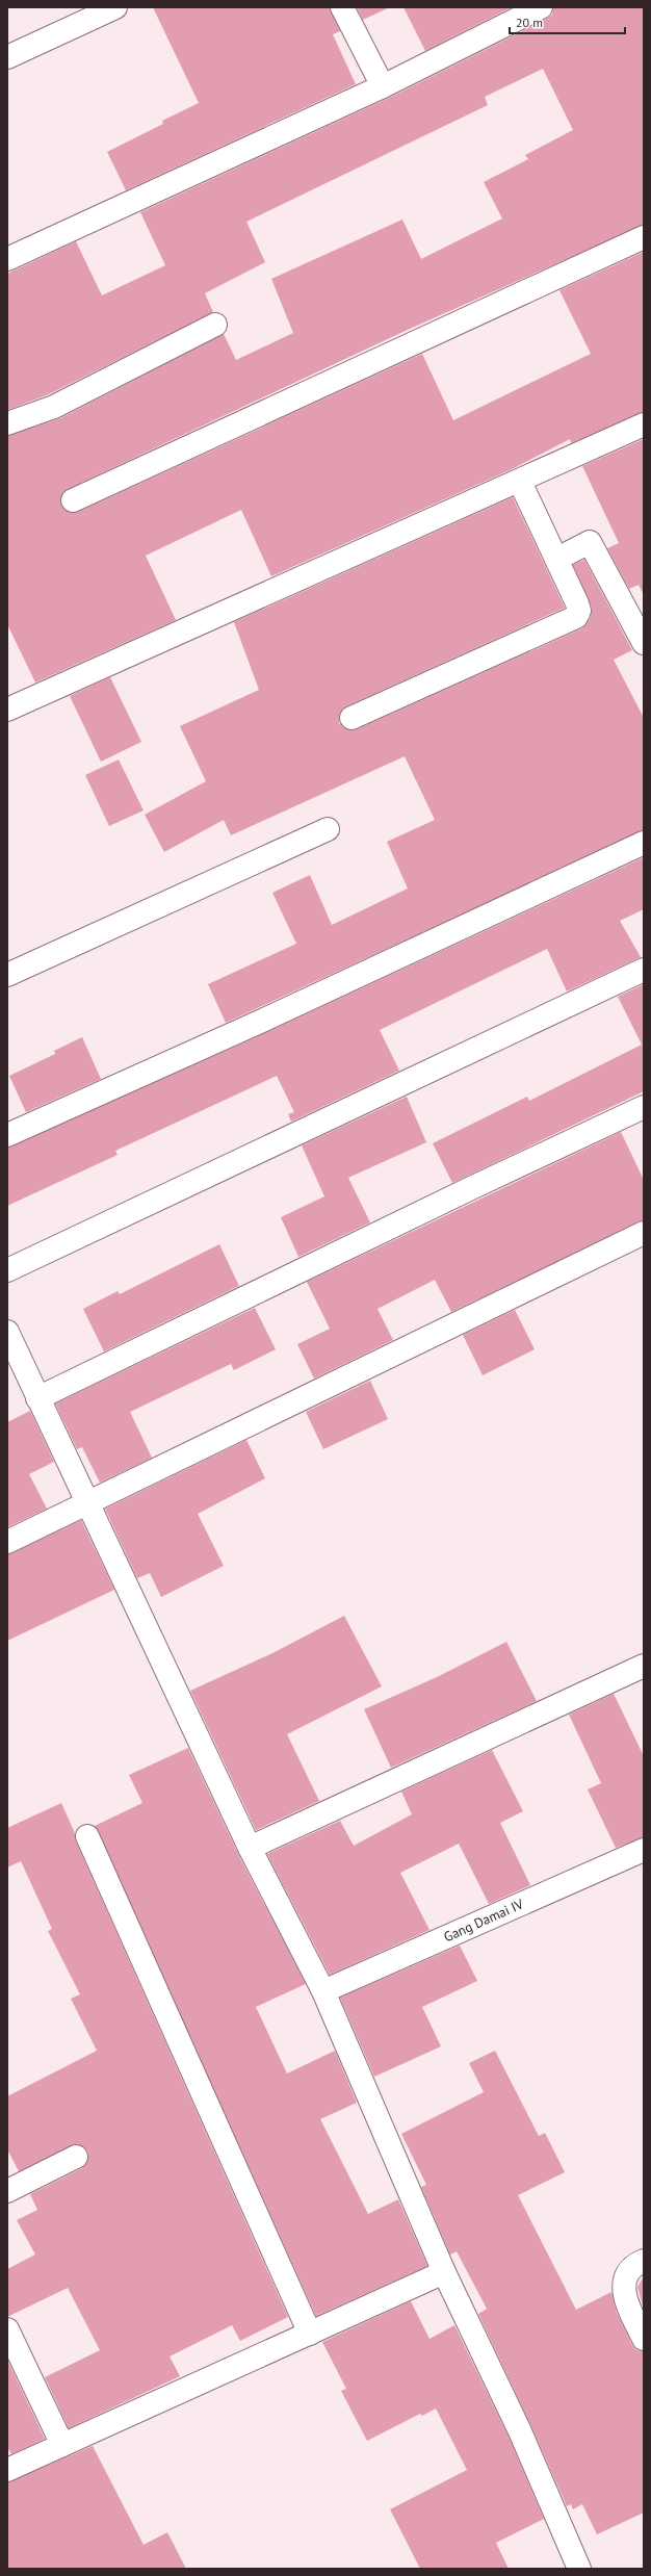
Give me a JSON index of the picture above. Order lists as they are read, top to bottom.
{
  "streets": {
    "street": ["Gang Damai IV"]
  },
  "scale_bar": "20 m"
}
